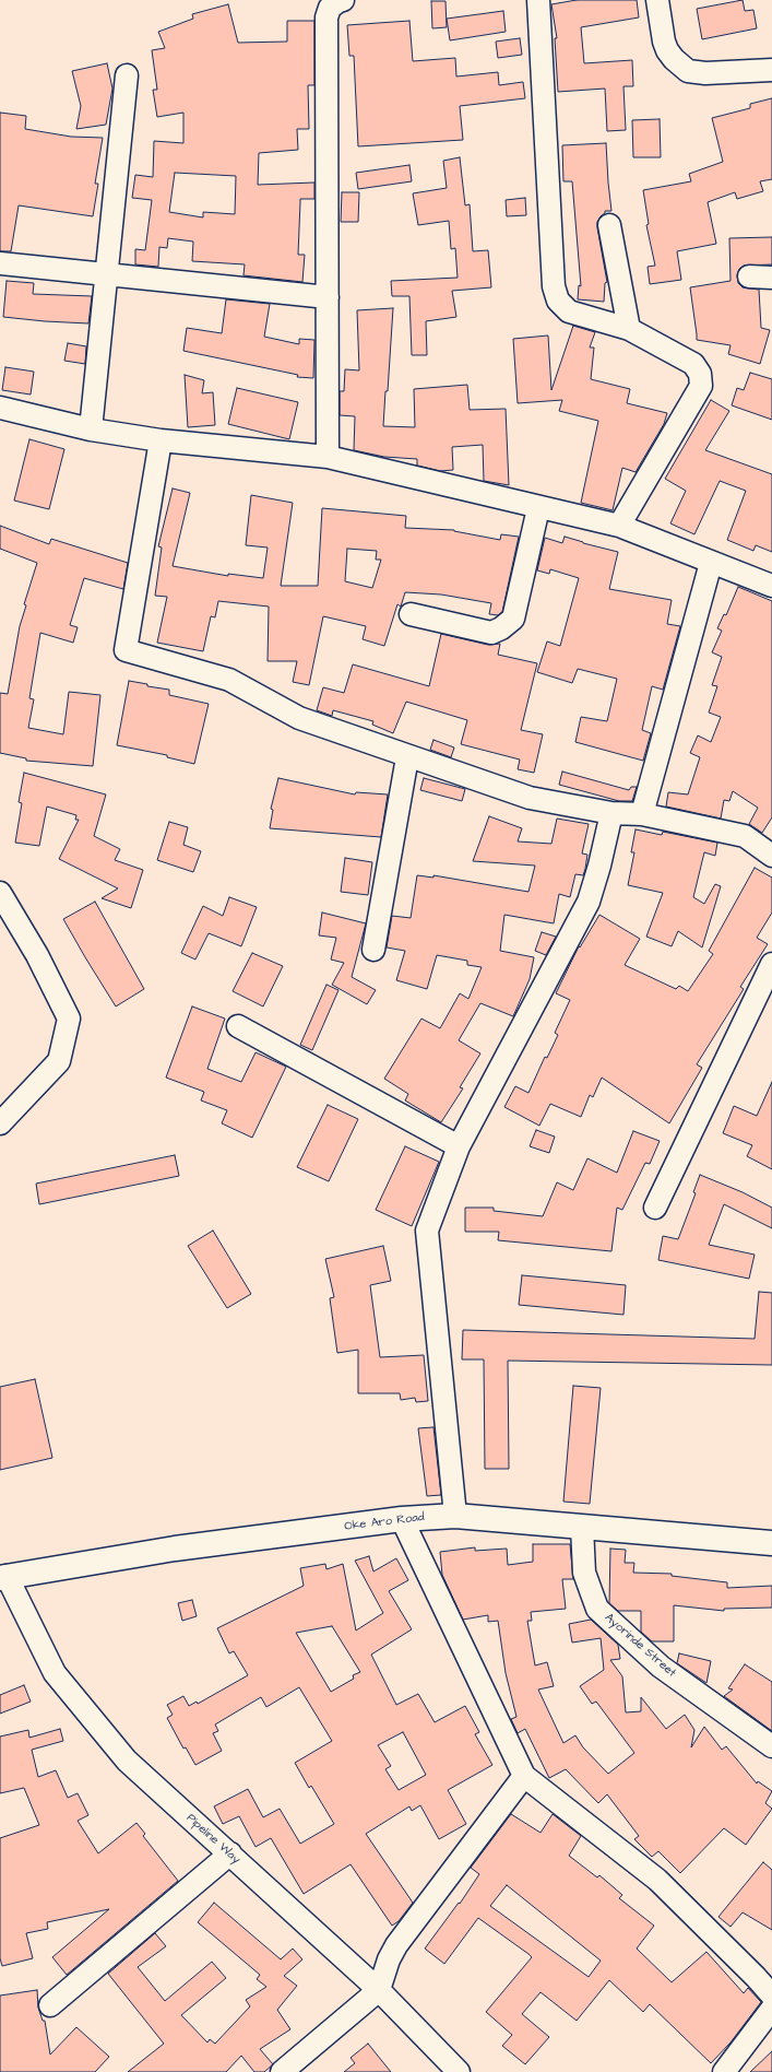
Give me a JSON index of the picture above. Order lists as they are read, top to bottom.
{
  "streets": {
    "main road": ["Oke Aro Road"],
    "street": ["Ayorinde Street", "Pipeline Way"]
  },
  "crossings": [
    ["Oke Aro Road", "Ayorinde Street"],
    ["Oke Aro Road", "Pipeline Way"]
  ]
}
